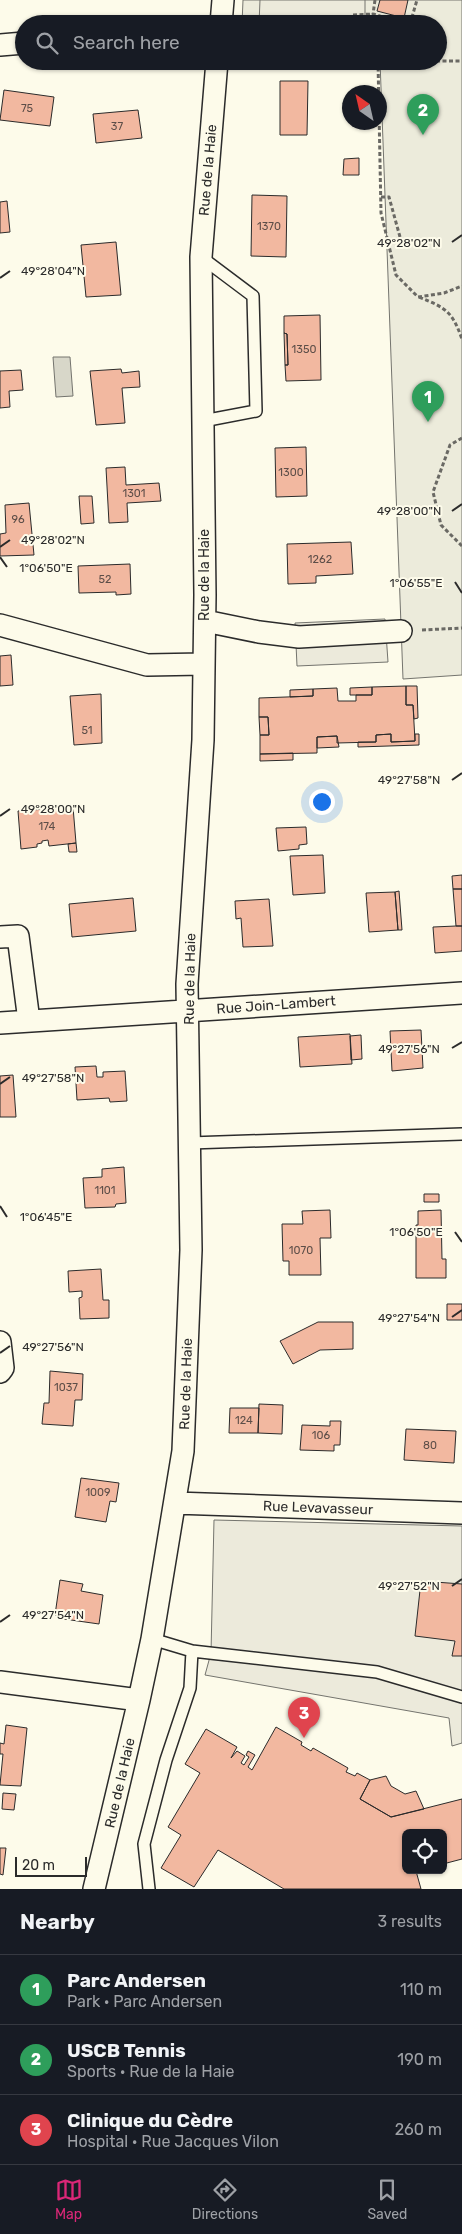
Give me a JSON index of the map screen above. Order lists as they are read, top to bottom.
{
  "streets": {
    "street": ["Rue de la Haie", "Rue Join-Lambert", "Rue Levavasseur"]
  },
  "crossings": [
    ["Rue de la Haie", "Rue Join-Lambert"],
    ["Rue de la Haie", "Rue Levavasseur"]
  ],
  "house_numbers": [
    "75",
    "37",
    "1370",
    "1350",
    "1300",
    "1301",
    "96",
    "1262",
    "52",
    "51",
    "174",
    "1101",
    "1070",
    "1037",
    "124",
    "106",
    "80",
    "1009"
  ],
  "scale_bar": "20 m",
  "north": "top left",
  "page": {
    "search": "Search here",
    "pins": ["2", "1", "3"],
    "scale": "20 m",
    "heading": ["Nearby", "3 results"],
    "list": [
      {
        "mark": "1",
        "name": "Parc Andersen",
        "note": "Park · Parc Andersen",
        "value": "110 m"
      },
      {
        "mark": "2",
        "name": "USCB Tennis",
        "note": "Sports · Rue de la Haie",
        "value": "190 m"
      },
      {
        "mark": "3",
        "name": "Clinique du Cèdre",
        "note": "Hospital · Rue Jacques Vilon",
        "value": "260 m"
      }
    ],
    "nav": ["Map", "Directions", "Saved"]
  },
  "coordinates": [
    "49°28'02\"N",
    "49°28'04\"N",
    "49°28'00\"N",
    "1°06'50\"E",
    "1°06'55\"E",
    "49°27'58\"N",
    "49°27'56\"N",
    "1°06'45\"E",
    "49°27'54\"N",
    "49°27'52\"N"
  ]
}
